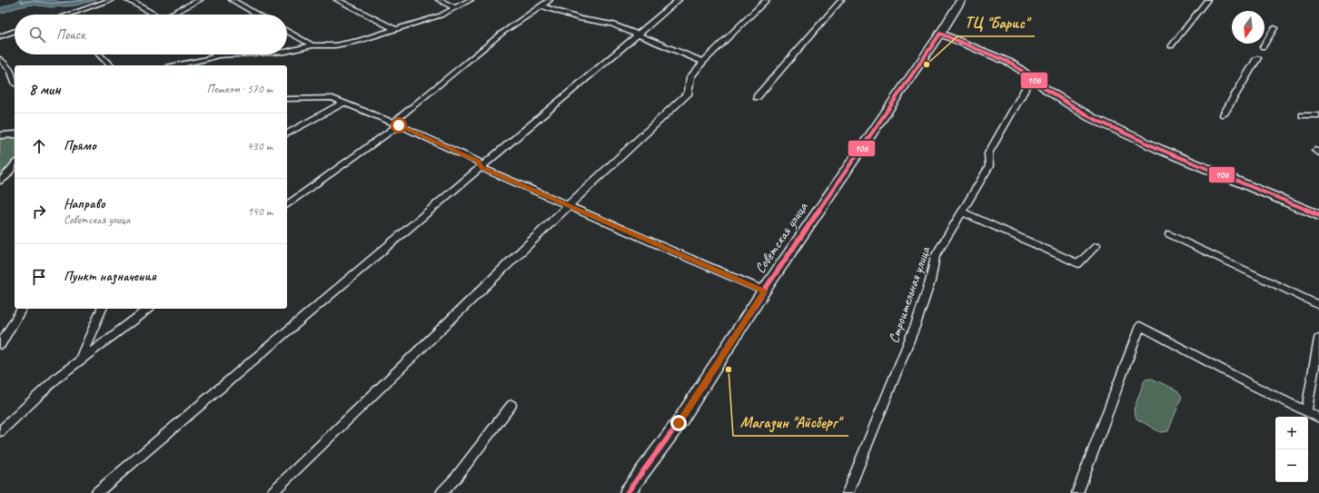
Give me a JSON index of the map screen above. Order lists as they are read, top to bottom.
{
  "streets": {
    "main road": ["Советская улица"],
    "street": ["Строительная улица"]
  },
  "places": ["ТЦ \"Барис\"", "Магазин \"Айсберг\""],
  "lines": ["transit line 106"],
  "north": "bottom",
  "page": {
    "search": "Поиск",
    "heading": ["8 мин", "Пешком · 570 m"],
    "list": [
      ["Прямо", "430 m"],
      ["Направо", "Советская улица", "140 m"],
      "Пункт назначения"
    ],
    "map_buttons": ["+", "−"]
  }
}
